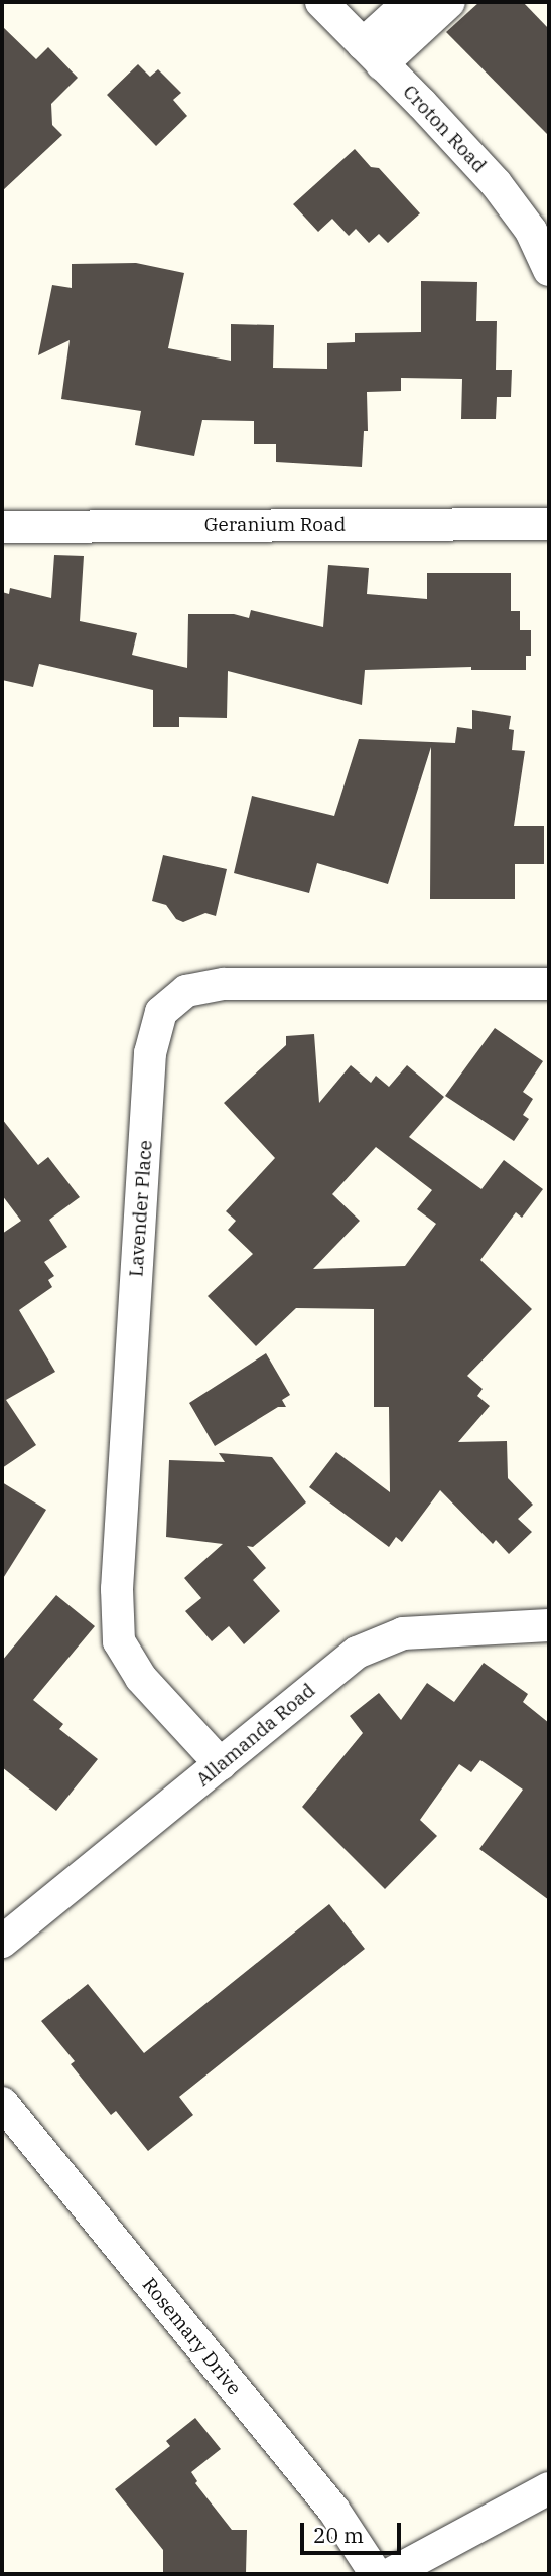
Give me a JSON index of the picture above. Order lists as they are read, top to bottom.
{
  "streets": {
    "street": [
      "Croton Road",
      "Geranium Road",
      "Lavender Place",
      "Allamanda Road",
      "Rosemary Drive"
    ]
  },
  "crossings": [
    ["Lavender Place", "Allamanda Road"]
  ],
  "scale_bar": "20 m"
}
